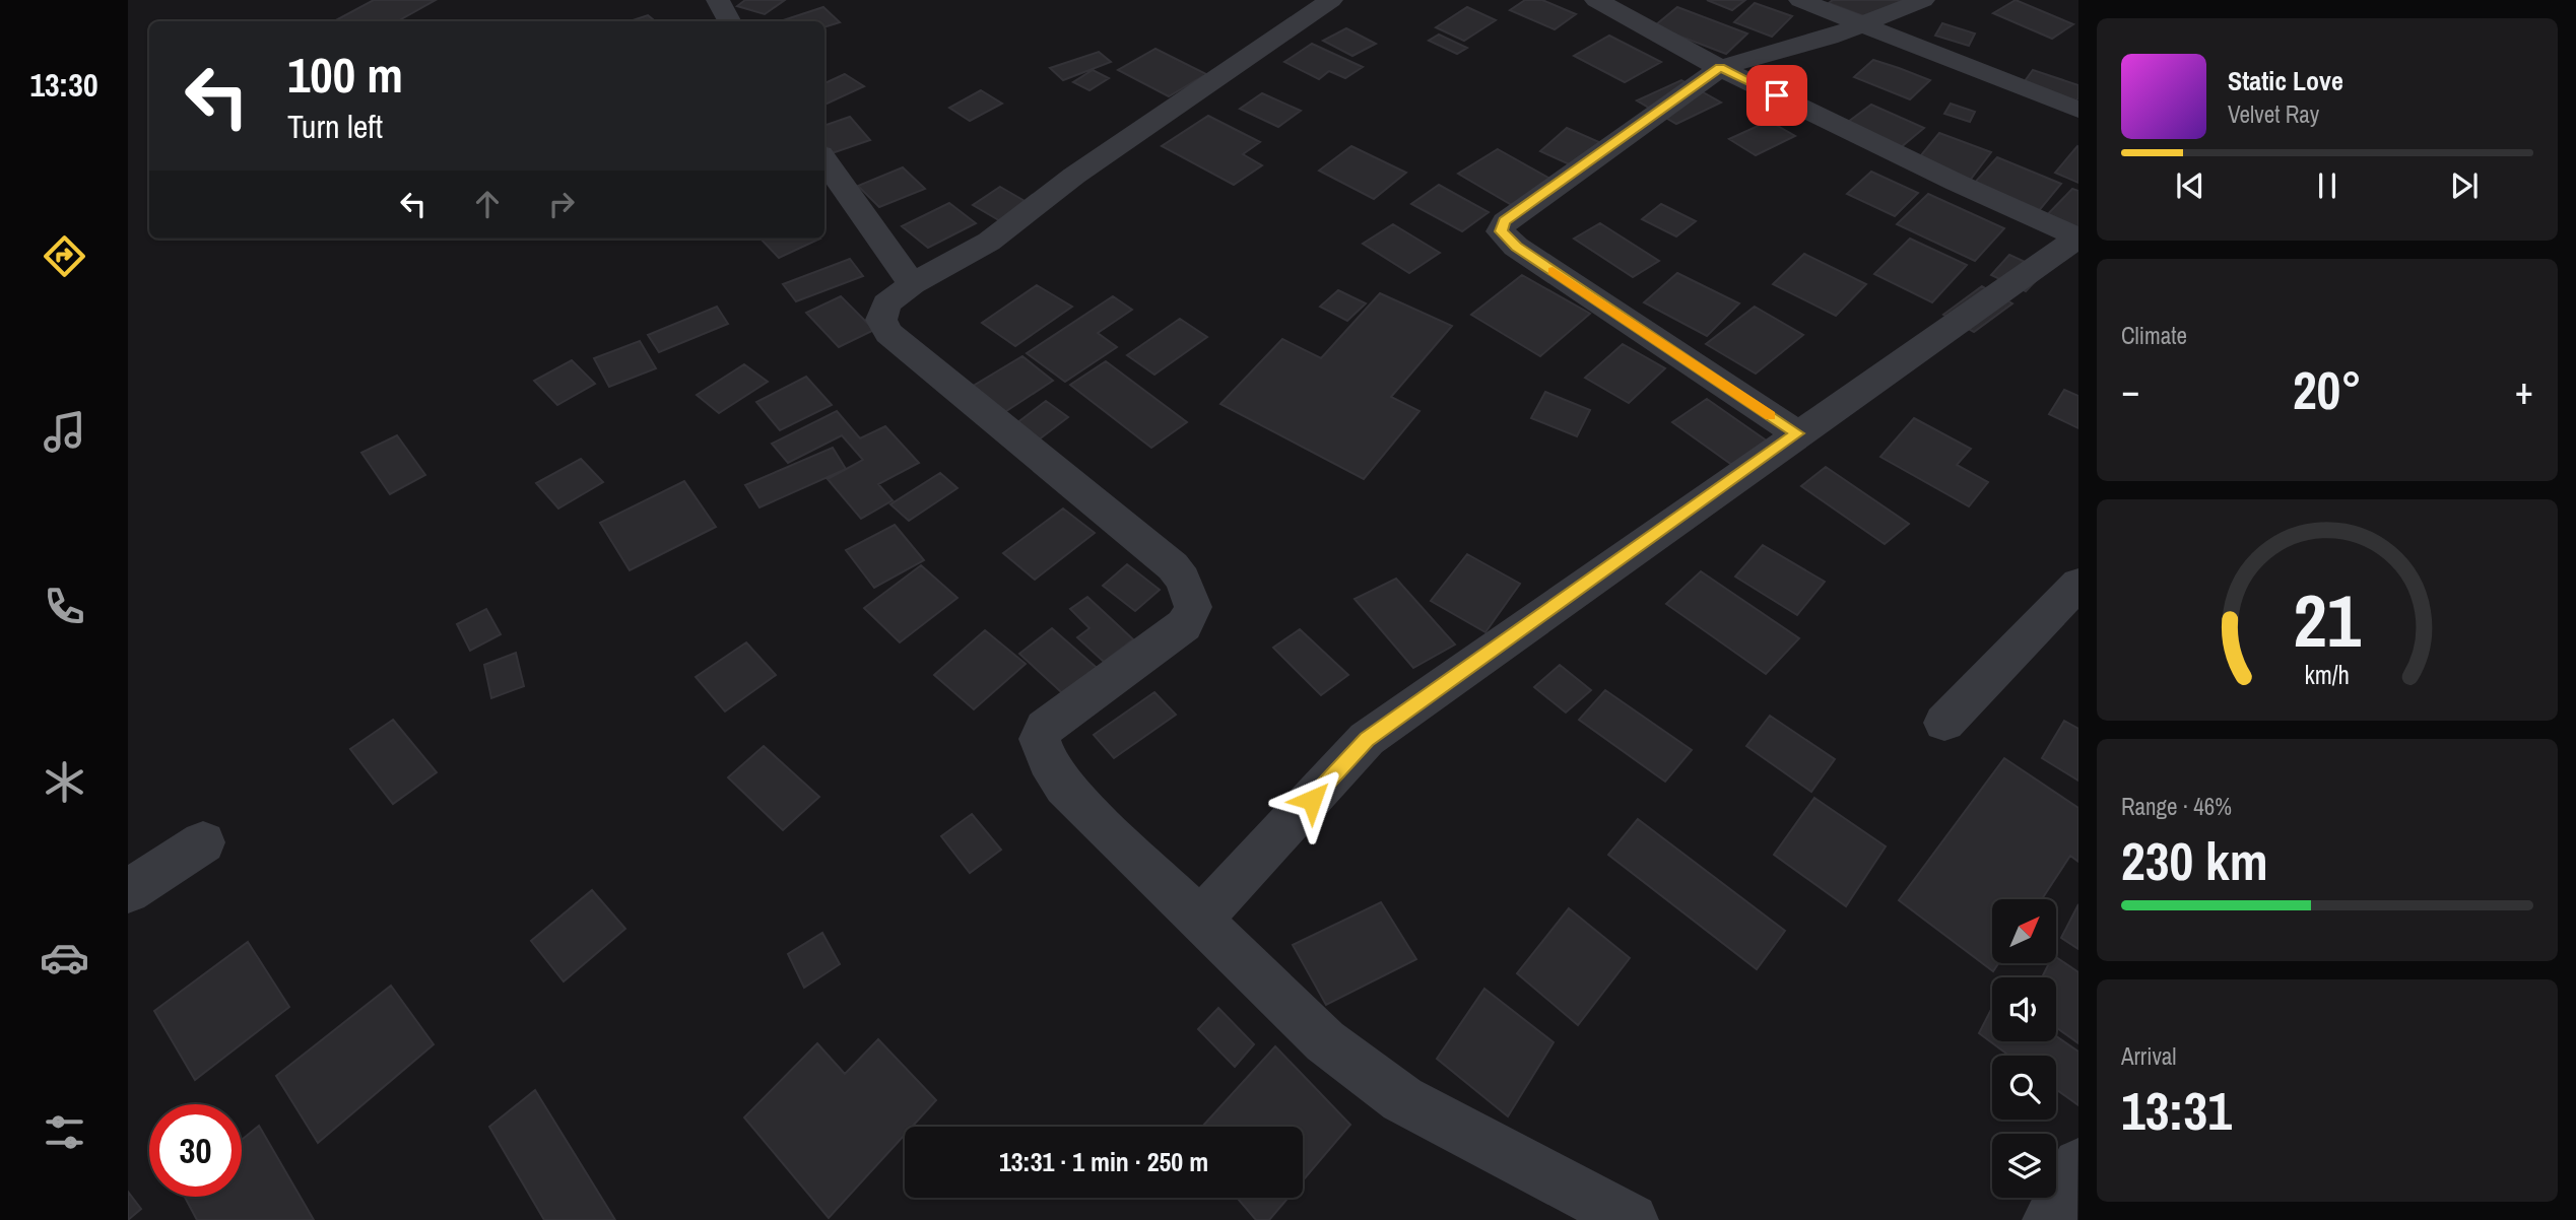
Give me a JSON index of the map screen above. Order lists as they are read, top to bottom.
{
  "north": "top right",
  "page": {
    "tabs": "13:30",
    "turn": ["100 m", "Turn left"],
    "song": ["Static Love", "Velvet Ray"],
    "tile": [
      "Climate",
      ["Range · 46%", "230 km"],
      ["Arrival", "13:31"]
    ],
    "heat": ["−", "20°", "+"],
    "limit": "30",
    "trip": "13:31 · 1 min · 250 m",
    "gauge": ["21", "km/h"]
  }
}
